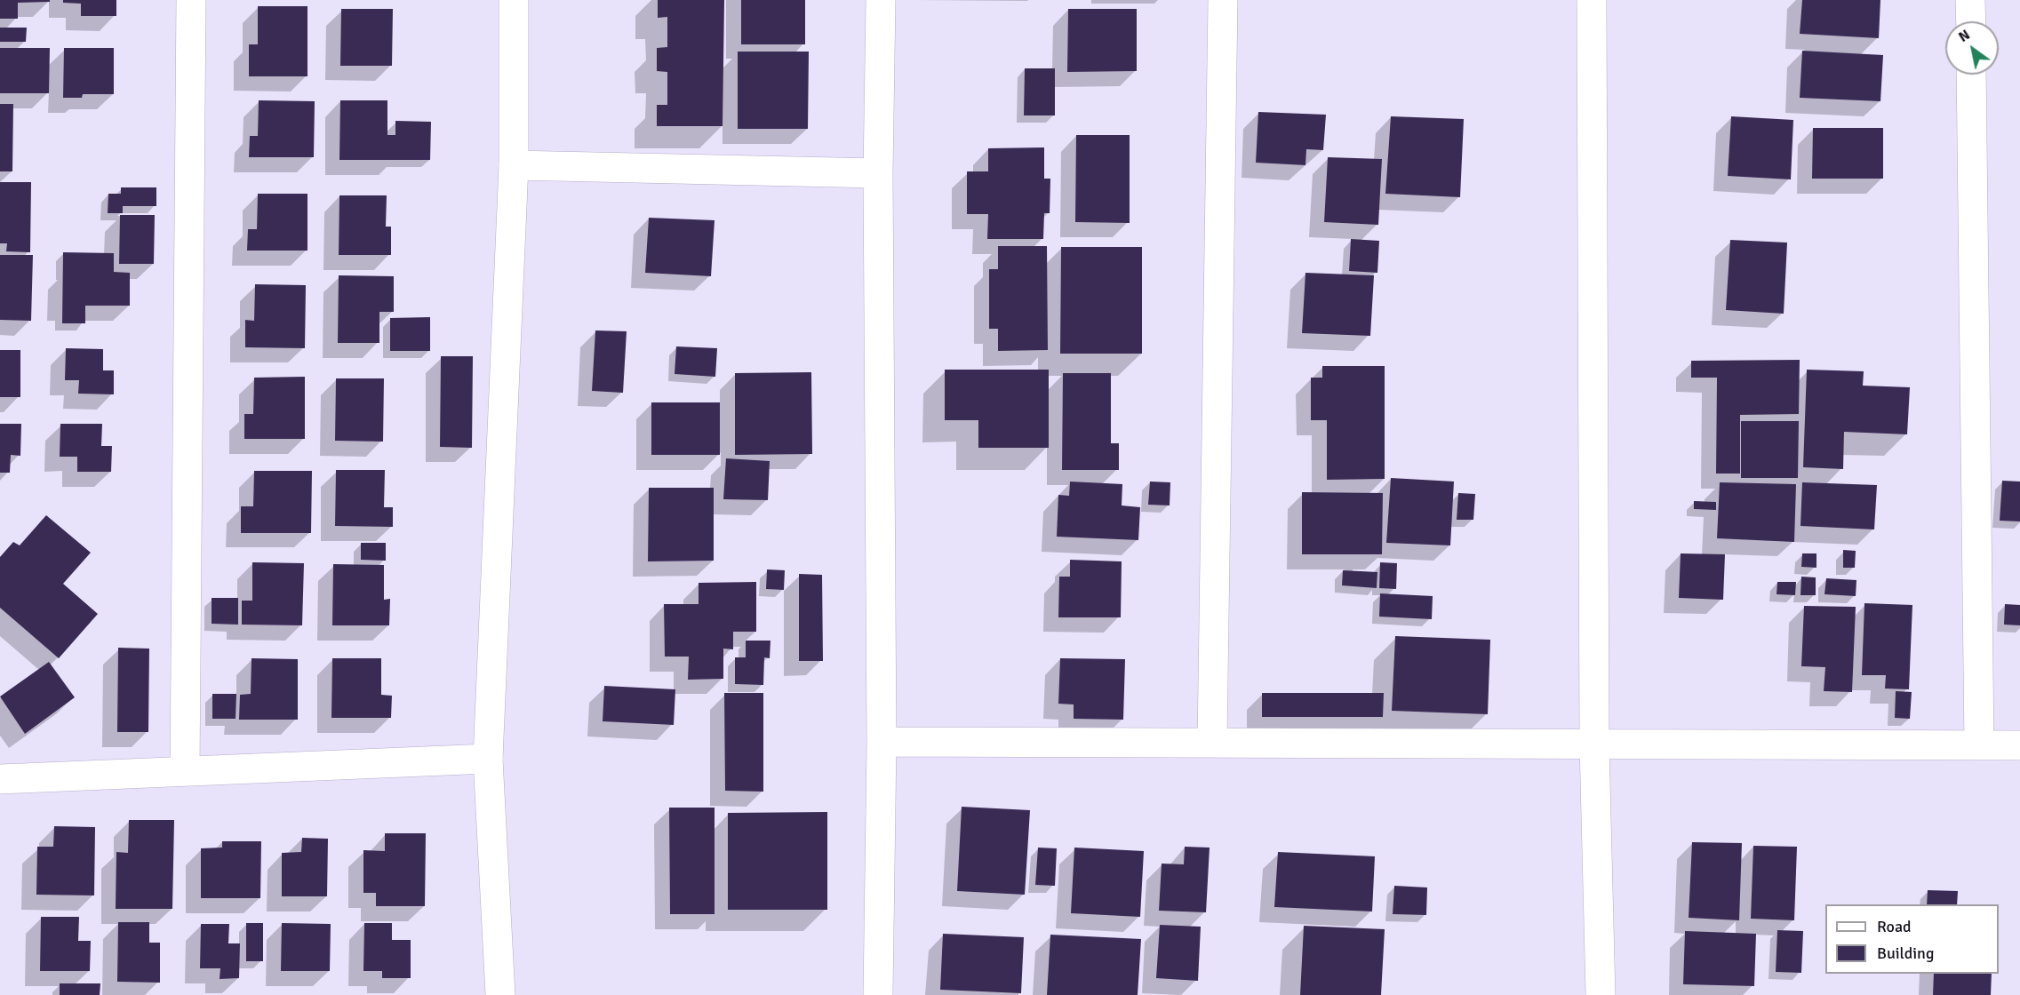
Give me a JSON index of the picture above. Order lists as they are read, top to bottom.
{
  "legend": ["Road", "Building"],
  "north": "top left"
}
